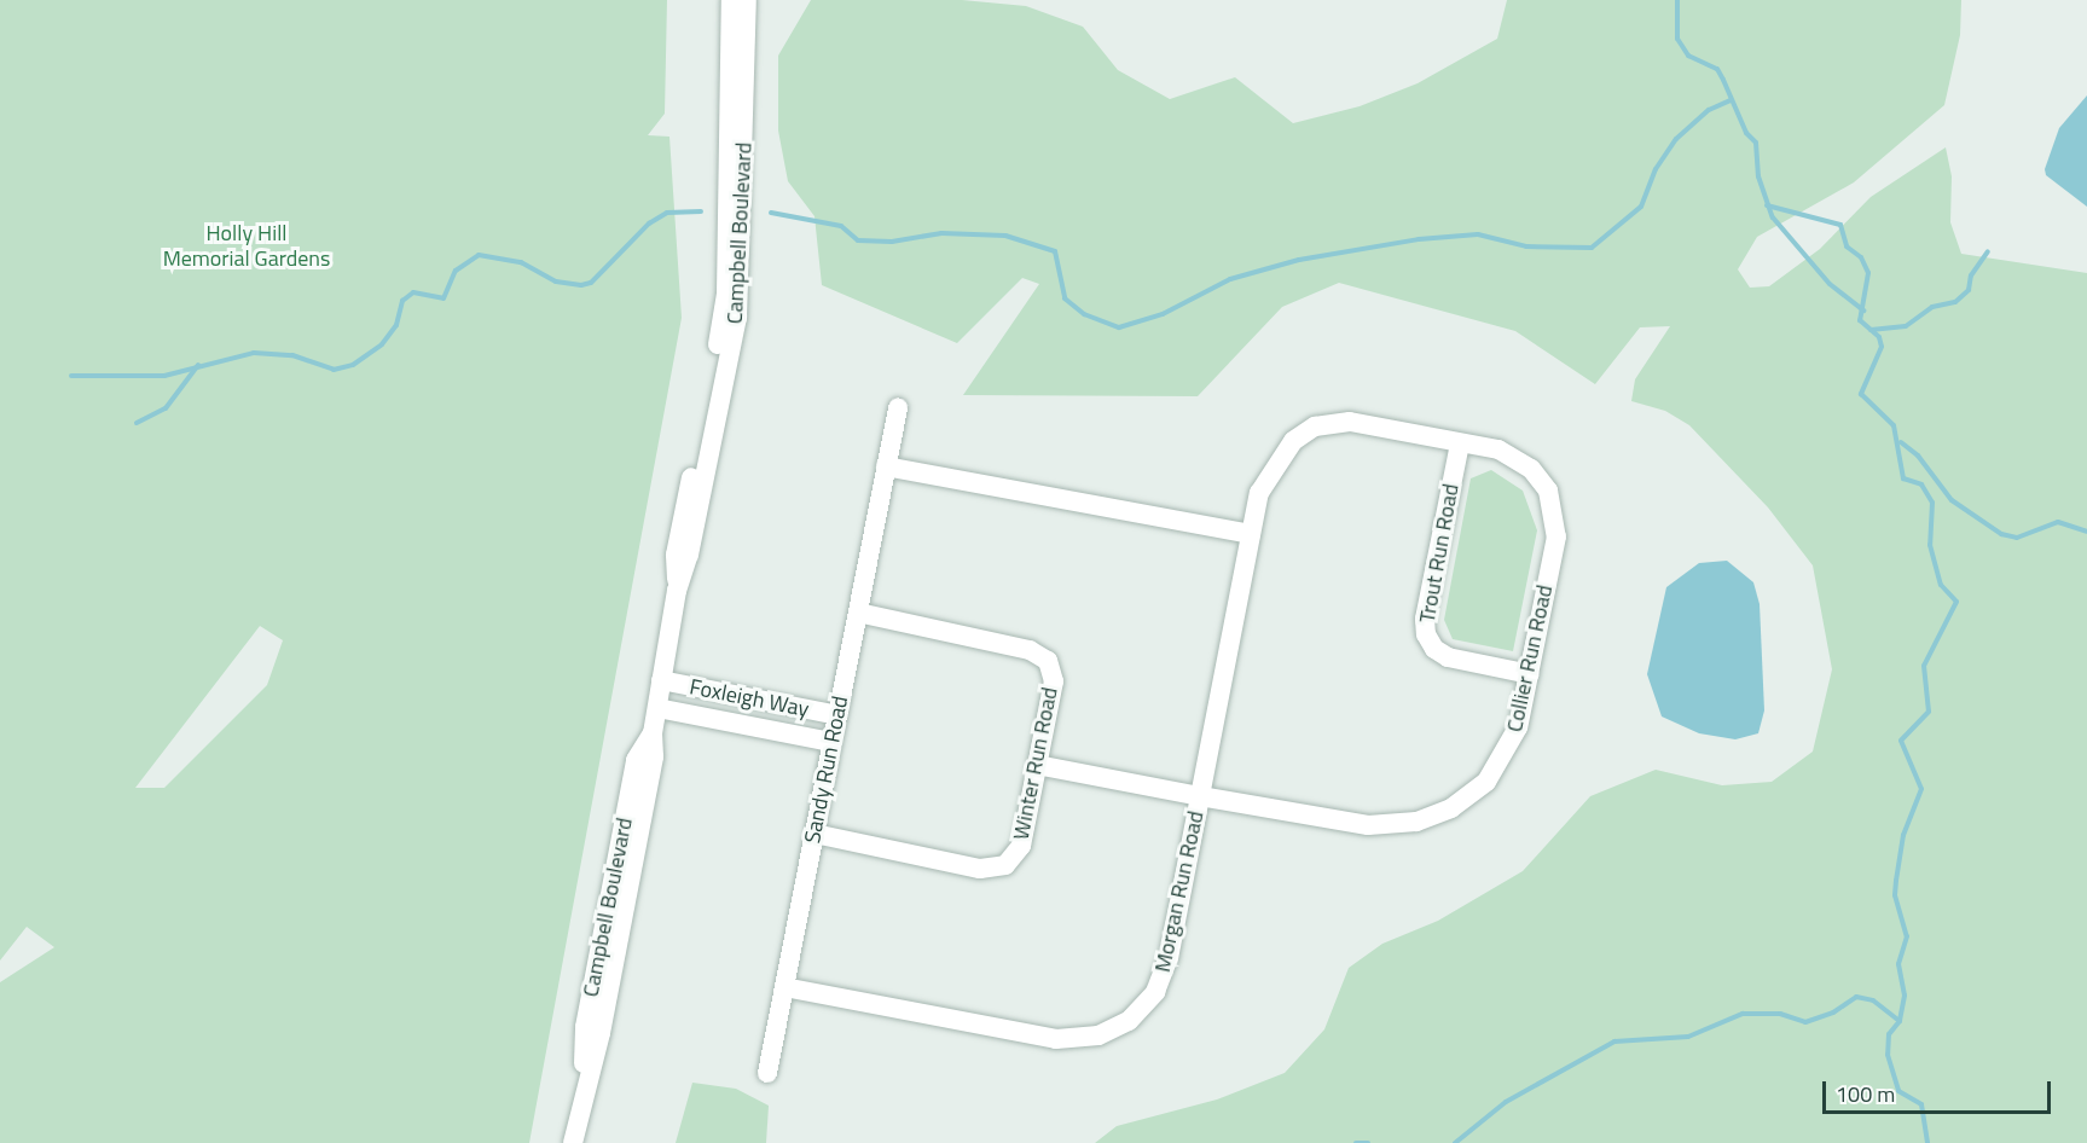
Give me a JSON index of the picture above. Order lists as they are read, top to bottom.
{
  "streets": {
    "street": [
      "Campbell Boulevard",
      "Trout Run Road",
      "Collier Run Road",
      "Foxleigh Way",
      "Winter Run Road",
      "Sandy Run Road",
      "Morgan Run Road"
    ]
  },
  "crossings": [
    ["Campbell Boulevard", "Foxleigh Way"],
    ["Trout Run Road", "Collier Run Road"],
    ["Collier Run Road", "Winter Run Road"],
    ["Collier Run Road", "Morgan Run Road"],
    ["Foxleigh Way", "Sandy Run Road"],
    ["Winter Run Road", "Sandy Run Road"],
    ["Sandy Run Road", "Morgan Run Road"]
  ],
  "parks": ["Holly Hill Memorial Gardens"],
  "scale_bar": "100 m"
}
